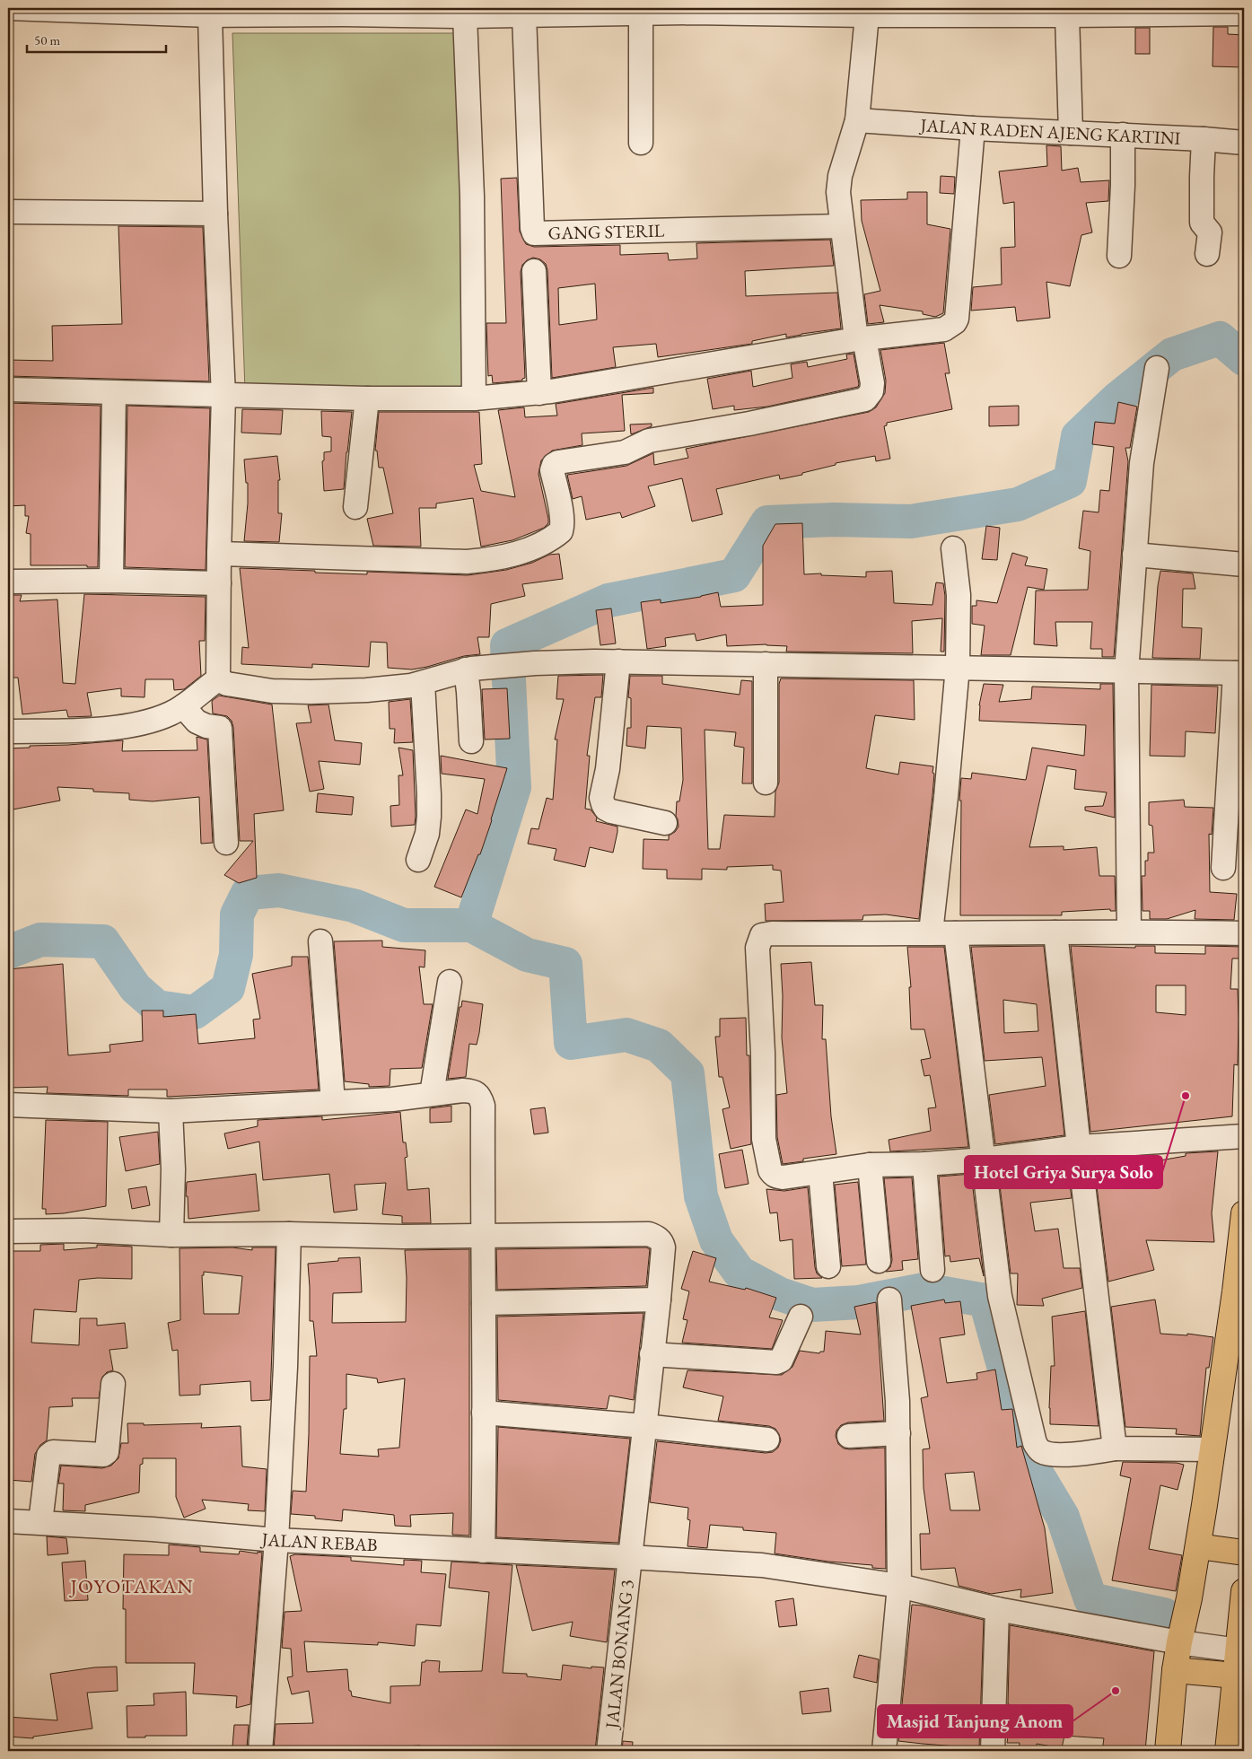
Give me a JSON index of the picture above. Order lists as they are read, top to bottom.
{
  "streets": {
    "street": [
      "JALAN RADEN AJENG KARTINI",
      "GANG STERIL",
      "JALAN REBAB",
      "JALAN BONANG 3"
    ]
  },
  "crossings": [
    ["JALAN REBAB", "JALAN BONANG 3"]
  ],
  "districts": ["JOYOTAKAN"],
  "places": ["Hotel Griya Surya Solo", "Masjid Tanjung Anom"],
  "scale_bar": "50 m"
}
